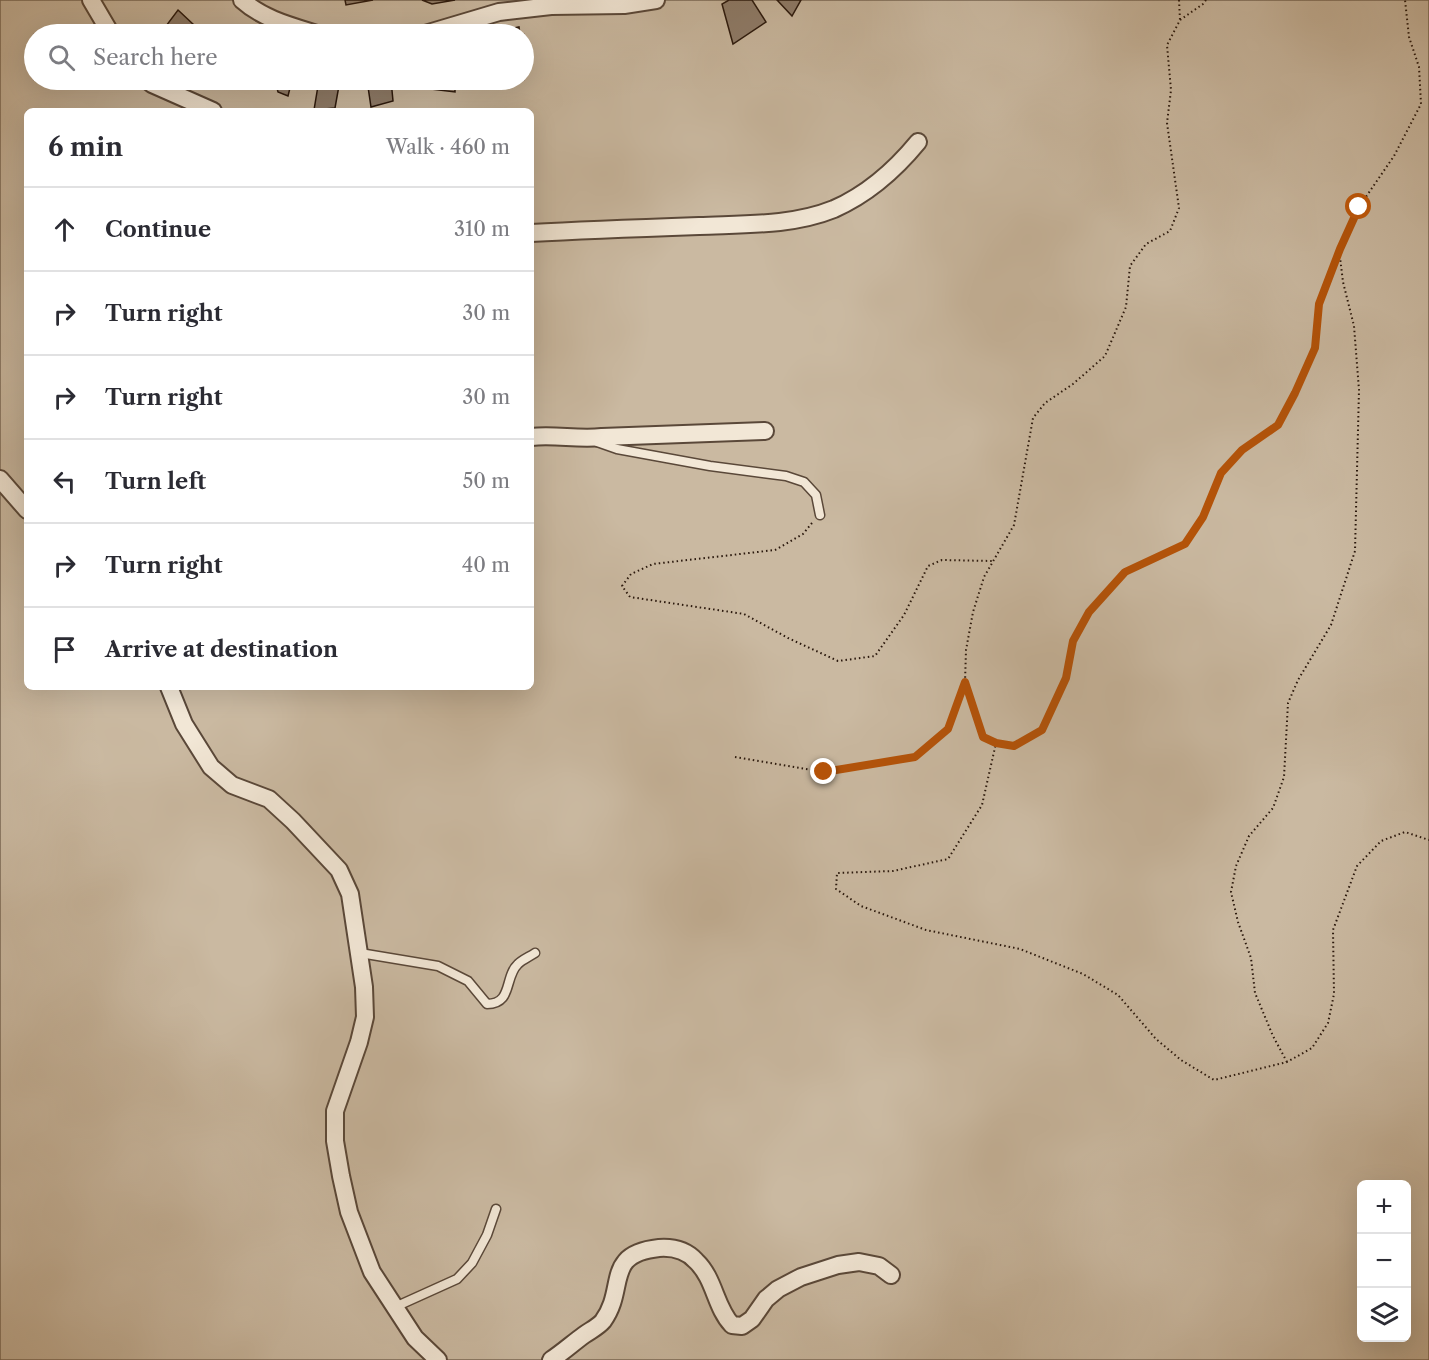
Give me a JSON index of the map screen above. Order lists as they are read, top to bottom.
{
  "page": {
    "search": "Search here",
    "heading": ["6 min", "Walk · 460 m"],
    "list": [
      ["Continue", "310 m"],
      ["Turn right", "30 m"],
      ["Turn right", "30 m"],
      ["Turn left", "50 m"],
      ["Turn right", "40 m"],
      "Arrive at destination"
    ],
    "map_buttons": ["+", "−"]
  }
}
